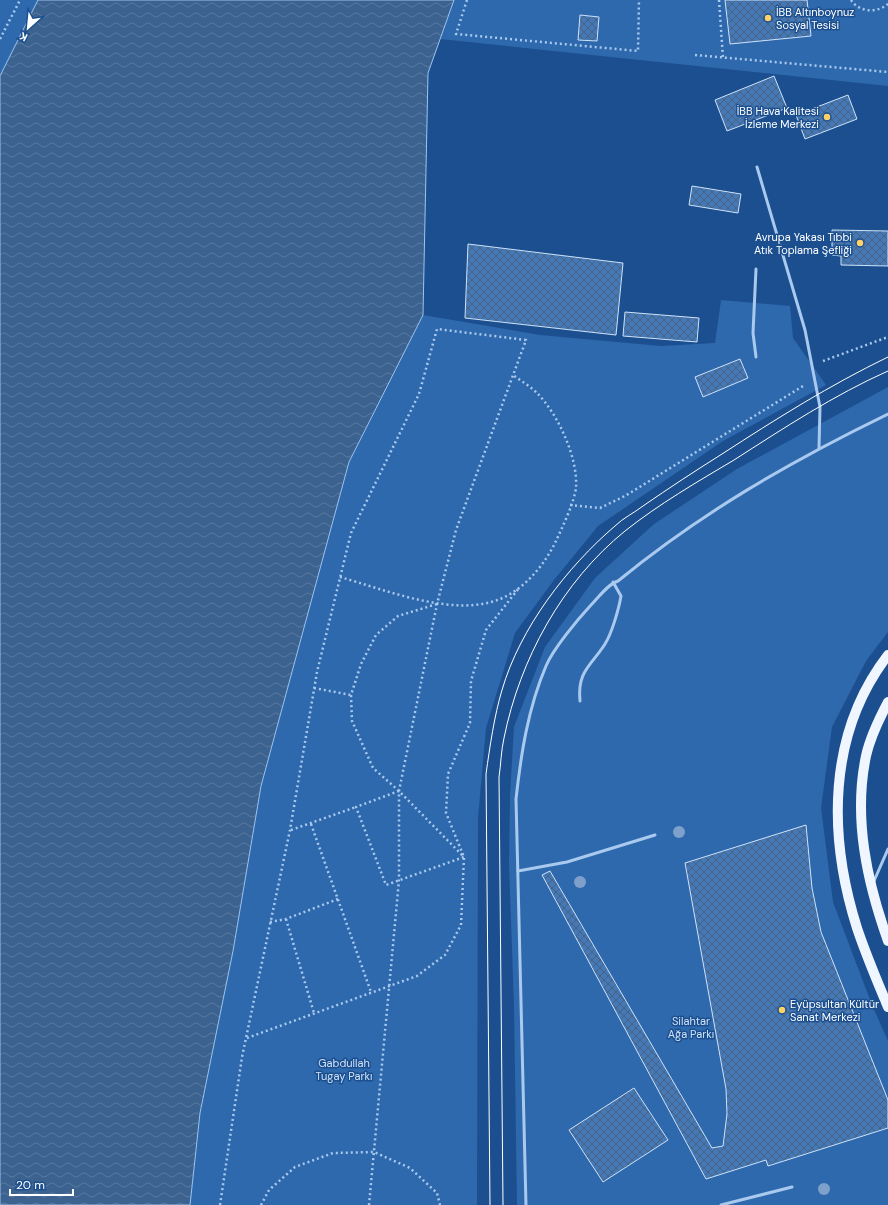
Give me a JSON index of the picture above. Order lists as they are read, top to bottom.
{
  "parks": ["Silahtar Ağa Parkı", "Gabdullah Tugay Parkı"],
  "places": [
    "İBB Altınboynuz Sosyal Tesisi",
    "İBB Hava Kalitesi İzleme Merkezi",
    "Avrupa Yakası Tıbbi Atık Toplama Şefliği",
    "Eyüpsultan Kültür Sanat Merkezi"
  ],
  "scale_bar": "20 m",
  "north": "bottom left"
}
